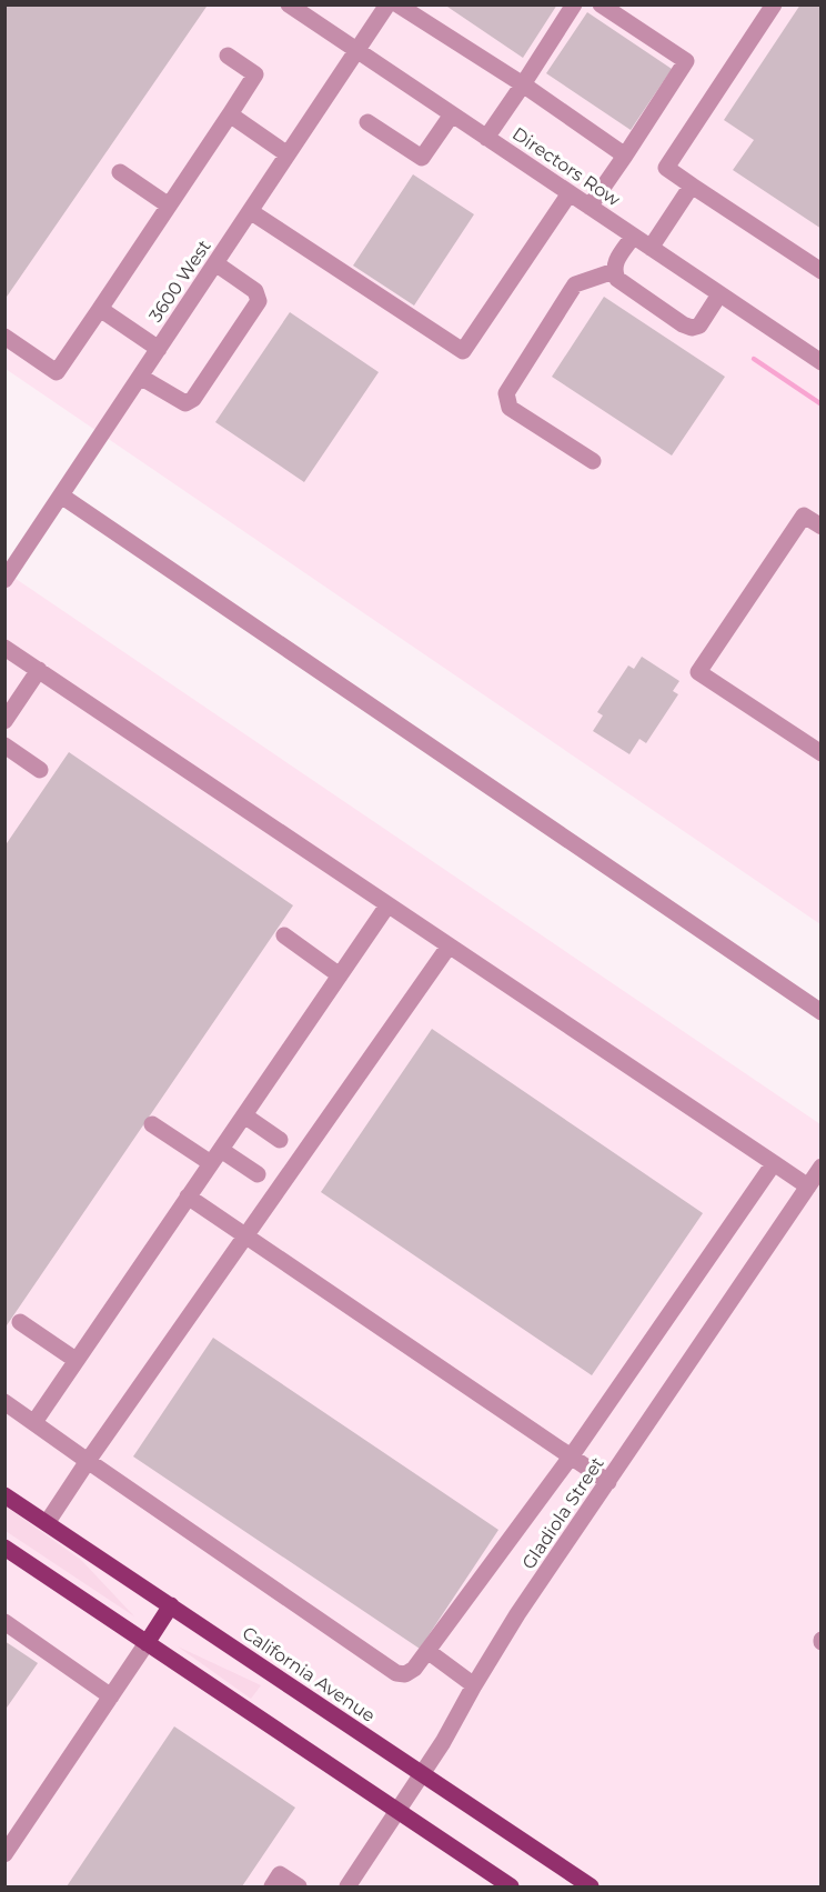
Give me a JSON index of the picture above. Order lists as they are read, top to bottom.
{
  "streets": {
    "main road": ["California Avenue"],
    "street": ["Directors Row", "3600 West", "Gladiola Street"]
  },
  "crossings": [
    ["Directors Row", "3600 West"],
    ["Gladiola Street", "California Avenue"]
  ]
}
